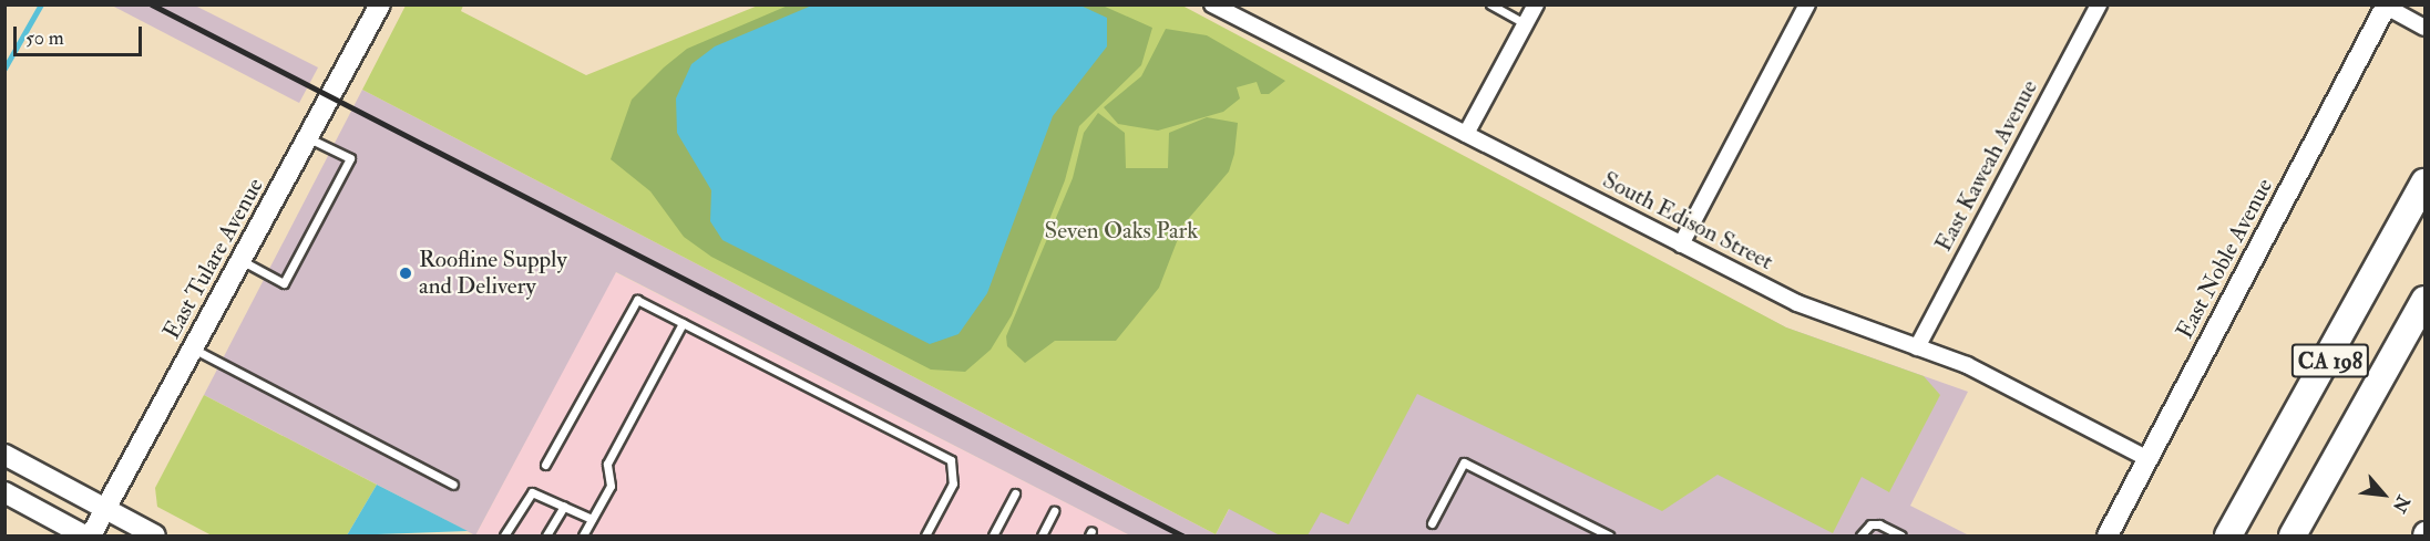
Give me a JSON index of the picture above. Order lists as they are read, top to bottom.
{
  "streets": {
    "highway": ["CA 198"],
    "main road": ["East Tulare Avenue", "East Noble Avenue"],
    "street": ["East Kaweah Avenue", "South Edison Street"]
  },
  "crossings": [
    ["East Kaweah Avenue", "South Edison Street"],
    ["South Edison Street", "East Noble Avenue"]
  ],
  "parks": ["Seven Oaks Park"],
  "places": ["Roofline Supply and Delivery"],
  "scale_bar": "50 m",
  "north": "bottom right"
}
